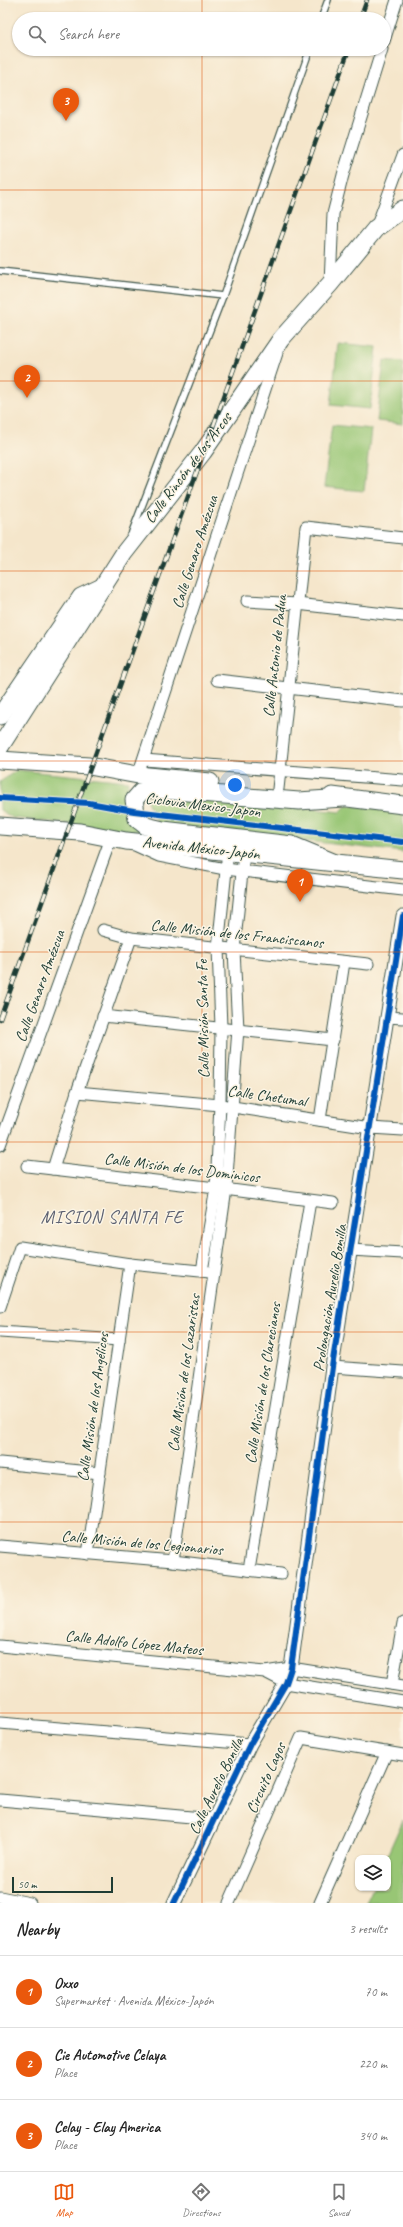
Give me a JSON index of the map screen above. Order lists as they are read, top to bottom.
{
  "streets": {
    "main road": ["Calle Rincón de los Arcos", "Avenida México-Japón"],
    "street": [
      "Calle Genaro Amézcua",
      "Calle Antonio de Padua",
      "Calle Misión de los Franciscanos",
      "Calle Misión Santa Fe",
      "Calle Chetumal",
      "Calle Misión de los Dominicos",
      "Prolongación Aurelio Bonilla",
      "Calle Misión de los Lazaristas",
      "Calle Misión de los Clarecianos",
      "Calle Misión de los Angélicos",
      "Calle Misión de los Legionarios",
      "Calle Adolfo López Mateos",
      "Circuito Lagos",
      "Calle Aurelio Bonilla"
    ],
    "cycle path": ["Ciclovia Mexico-Japon"]
  },
  "crossings": [
    ["Calle Rincón de los Arcos", "Calle Genaro Amézcua"],
    ["Calle Genaro Amézcua", "Avenida México-Japón"],
    ["Avenida México-Japón", "Calle Misión Santa Fe"],
    ["Calle Misión de los Franciscanos", "Calle Misión Santa Fe"],
    ["Calle Misión Santa Fe", "Calle Chetumal"],
    ["Calle Misión Santa Fe", "Calle Misión de los Dominicos"],
    ["Calle Misión Santa Fe", "Calle Misión de los Lazaristas"],
    ["Calle Chetumal", "Prolongación Aurelio Bonilla"],
    ["Calle Misión de los Dominicos", "Calle Misión de los Lazaristas"],
    ["Calle Misión de los Dominicos", "Calle Misión de los Clarecianos"],
    ["Prolongación Aurelio Bonilla", "Calle Adolfo López Mateos"],
    ["Prolongación Aurelio Bonilla", "Calle Aurelio Bonilla"],
    ["Calle Misión de los Lazaristas", "Calle Misión de los Legionarios"],
    ["Calle Misión de los Clarecianos", "Calle Misión de los Legionarios"],
    ["Calle Misión de los Angélicos", "Calle Misión de los Legionarios"],
    ["Calle Adolfo López Mateos", "Calle Aurelio Bonilla"]
  ],
  "districts": ["MISION SANTA FE"],
  "scale_bar": "50 m",
  "page": {
    "search": "Search here",
    "pins": ["3", "2", "1"],
    "scale": "50 m",
    "heading": ["Nearby", "3 results"],
    "list": [
      {
        "mark": "1",
        "name": "Oxxo",
        "note": "Supermarket · Avenida México-Japón",
        "value": "70 m"
      },
      {
        "mark": "2",
        "name": "Cie Automotive Celaya",
        "note": "Place",
        "value": "220 m"
      },
      {
        "mark": "3",
        "name": "Celay - Elay America",
        "note": "Place",
        "value": "340 m"
      }
    ],
    "nav": ["Map", "Directions", "Saved"]
  }
}
